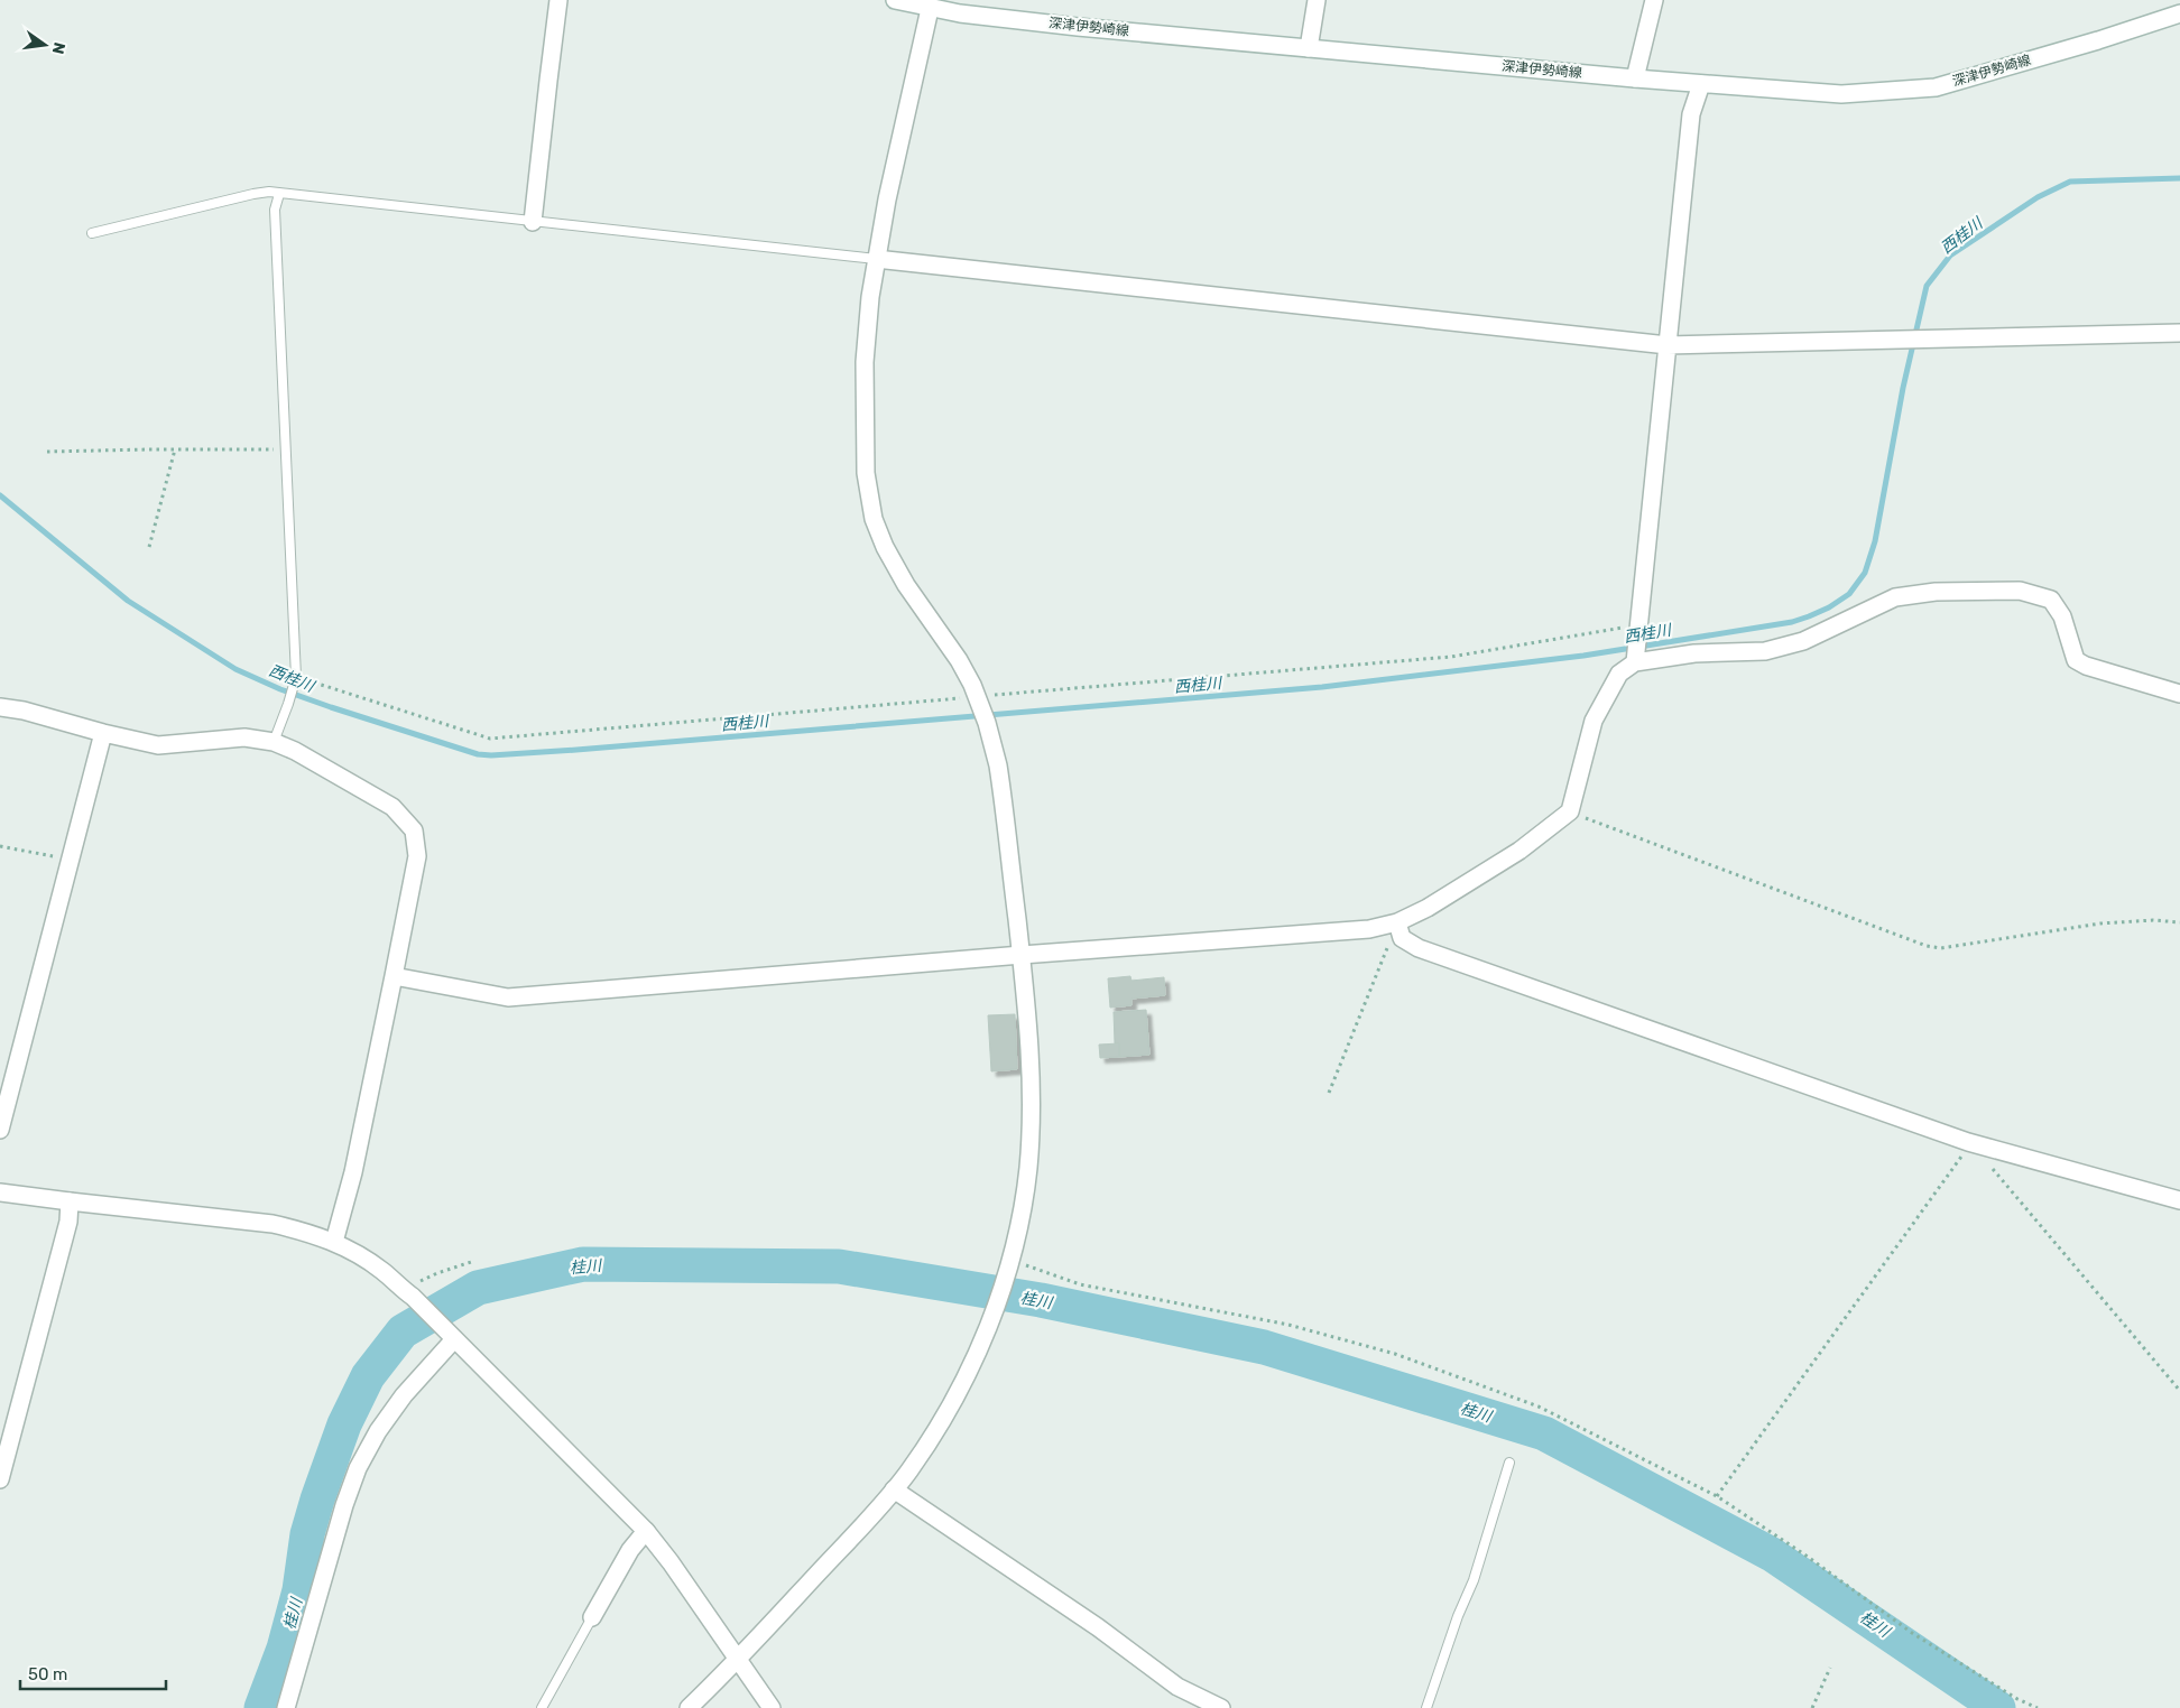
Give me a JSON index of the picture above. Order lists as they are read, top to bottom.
{
  "streets": {
    "street": ["深津伊勢崎線"]
  },
  "water": ["西桂川", "桂川"],
  "scale_bar": "50 m",
  "north": "right"
}
